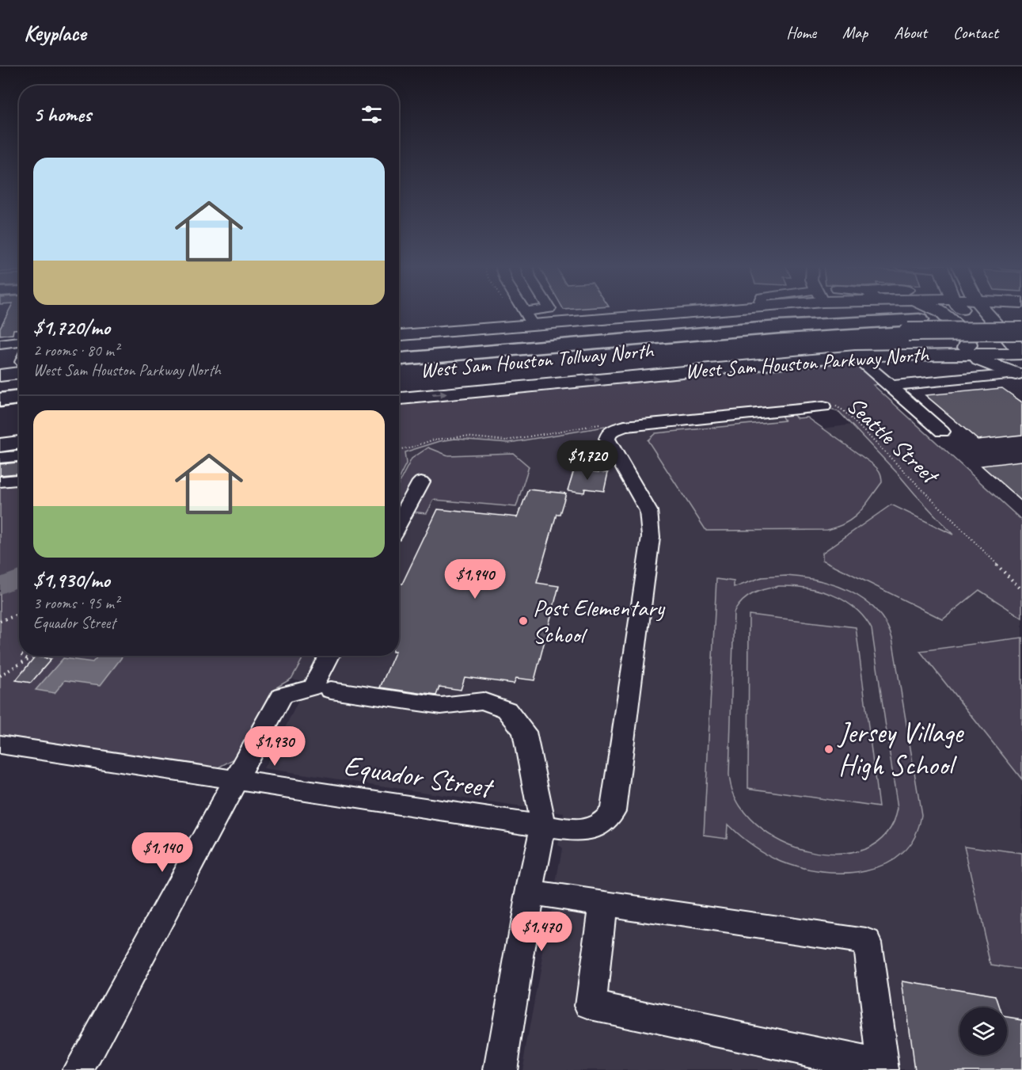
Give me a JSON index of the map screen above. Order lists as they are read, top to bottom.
{
  "streets": {
    "highway": ["West Sam Houston Tollway North"],
    "main road": ["West Sam Houston Parkway North"],
    "street": ["Equador Street"],
    "path": ["Seattle Street"]
  },
  "crossings": [
    ["Seattle Street", "Equador Street"]
  ],
  "places": ["Post Elementary School", "Jersey Village High School"],
  "page": {
    "header": "Keyplace",
    "nav": [
      "Home",
      "Map",
      "About",
      "Contact"
    ],
    "heading": "5 homes",
    "list": [
      {
        "name": "$1,720/mo",
        "note": "2 rooms · 80 m² · West Sam Houston Parkway North"
      },
      {
        "name": "$1,930/mo",
        "note": "3 rooms · 95 m² · Equador Street"
      }
    ],
    "price": [
      "$1,720",
      "$1,940",
      "$1,930",
      "$1,140",
      "$1,470"
    ]
  }
}
